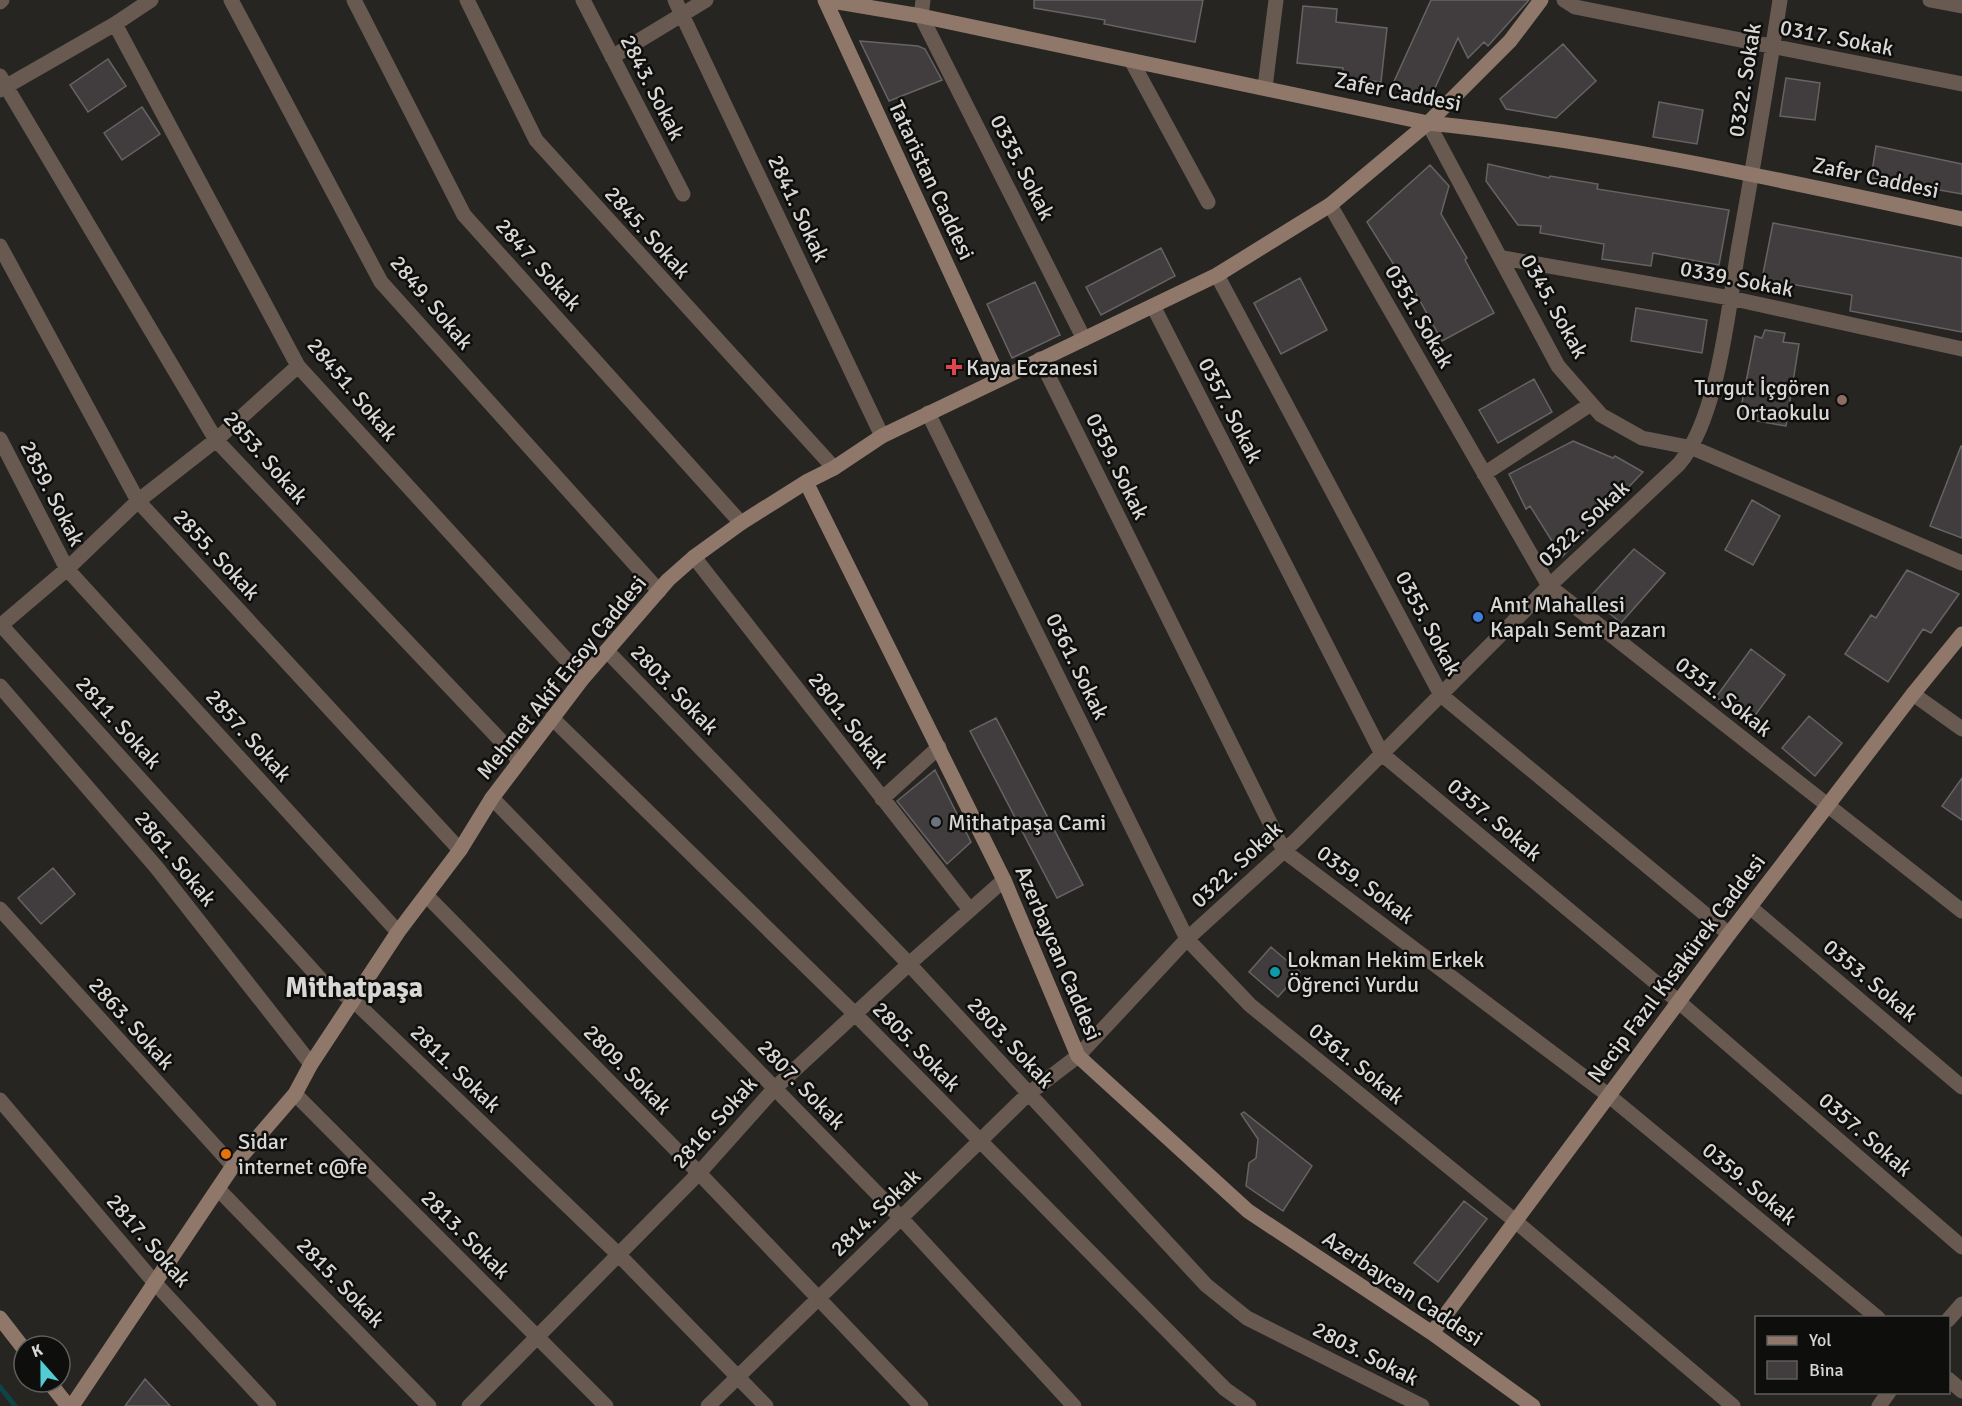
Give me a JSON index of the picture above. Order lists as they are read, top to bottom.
{
  "streets": {
    "street": [
      "0317. Sokak",
      "0322. Sokak",
      "2843. Sokak",
      "Zafer Caddesi",
      "0335. Sokak",
      "Tataristan Caddesi",
      "2841. Sokak",
      "2845. Sokak",
      "2847. Sokak",
      "0339. Sokak",
      "2849. Sokak",
      "0345. Sokak",
      "0351. Sokak",
      "28451. Sokak",
      "0357. Sokak",
      "2853. Sokak",
      "0359. Sokak",
      "2859. Sokak",
      "2855. Sokak",
      "0355. Sokak",
      "0361. Sokak",
      "Mehmet Akif Ersoy Caddesi",
      "2803. Sokak",
      "2801. Sokak",
      "2811. Sokak",
      "2857. Sokak",
      "2861. Sokak",
      "Azerbaycan Caddesi",
      "Necip Fazıl Kısakürek Caddesi",
      "0353. Sokak",
      "2863. Sokak",
      "2805. Sokak",
      "2809. Sokak",
      "2807. Sokak",
      "2816. Sokak",
      "2814. Sokak",
      "2813. Sokak",
      "2817. Sokak",
      "2815. Sokak"
    ]
  },
  "crossings": [
    ["0317. Sokak", "0322. Sokak"],
    ["0322. Sokak", "Zafer Caddesi"],
    ["0322. Sokak", "0339. Sokak"],
    ["0322. Sokak", "0345. Sokak"],
    ["0322. Sokak", "0351. Sokak"],
    ["0322. Sokak", "0357. Sokak"],
    ["0322. Sokak", "0359. Sokak"],
    ["0322. Sokak", "0355. Sokak"],
    ["0322. Sokak", "0361. Sokak"],
    ["0322. Sokak", "Azerbaycan Caddesi"],
    ["0322. Sokak", "2814. Sokak"],
    ["Zafer Caddesi", "0335. Sokak"],
    ["Zafer Caddesi", "Tataristan Caddesi"],
    ["Zafer Caddesi", "0345. Sokak"],
    ["Zafer Caddesi", "Mehmet Akif Ersoy Caddesi"],
    ["0335. Sokak", "Mehmet Akif Ersoy Caddesi"],
    ["Tataristan Caddesi", "Mehmet Akif Ersoy Caddesi"],
    ["2841. Sokak", "Mehmet Akif Ersoy Caddesi"],
    ["2845. Sokak", "Mehmet Akif Ersoy Caddesi"],
    ["2847. Sokak", "Mehmet Akif Ersoy Caddesi"],
    ["0339. Sokak", "0345. Sokak"],
    ["2849. Sokak", "Mehmet Akif Ersoy Caddesi"],
    ["0345. Sokak", "Mehmet Akif Ersoy Caddesi"],
    ["0351. Sokak", "Mehmet Akif Ersoy Caddesi"],
    ["0351. Sokak", "Necip Fazıl Kısakürek Caddesi"],
    ["28451. Sokak", "Mehmet Akif Ersoy Caddesi"],
    ["0357. Sokak", "Mehmet Akif Ersoy Caddesi"],
    ["0357. Sokak", "Necip Fazıl Kısakürek Caddesi"],
    ["2853. Sokak", "Mehmet Akif Ersoy Caddesi"],
    ["0359. Sokak", "Mehmet Akif Ersoy Caddesi"],
    ["0359. Sokak", "Necip Fazıl Kısakürek Caddesi"],
    ["2859. Sokak", "2857. Sokak"],
    ["2855. Sokak", "Mehmet Akif Ersoy Caddesi"],
    ["0355. Sokak", "Mehmet Akif Ersoy Caddesi"],
    ["0355. Sokak", "Necip Fazıl Kısakürek Caddesi"],
    ["0361. Sokak", "Mehmet Akif Ersoy Caddesi"],
    ["0361. Sokak", "Necip Fazıl Kısakürek Caddesi"],
    ["Mehmet Akif Ersoy Caddesi", "2803. Sokak"],
    ["Mehmet Akif Ersoy Caddesi", "2801. Sokak"],
    ["Mehmet Akif Ersoy Caddesi", "2811. Sokak"],
    ["Mehmet Akif Ersoy Caddesi", "2857. Sokak"],
    ["Mehmet Akif Ersoy Caddesi", "2861. Sokak"],
    ["Mehmet Akif Ersoy Caddesi", "Azerbaycan Caddesi"],
    ["Mehmet Akif Ersoy Caddesi", "2863. Sokak"],
    ["Mehmet Akif Ersoy Caddesi", "2805. Sokak"],
    ["Mehmet Akif Ersoy Caddesi", "2809. Sokak"],
    ["Mehmet Akif Ersoy Caddesi", "2807. Sokak"],
    ["Mehmet Akif Ersoy Caddesi", "2813. Sokak"],
    ["Mehmet Akif Ersoy Caddesi", "2817. Sokak"],
    ["Mehmet Akif Ersoy Caddesi", "2815. Sokak"],
    ["2803. Sokak", "2816. Sokak"],
    ["2803. Sokak", "2814. Sokak"],
    ["2801. Sokak", "2816. Sokak"],
    ["2811. Sokak", "2816. Sokak"],
    ["2811. Sokak", "2814. Sokak"],
    ["Azerbaycan Caddesi", "Necip Fazıl Kısakürek Caddesi"],
    ["Azerbaycan Caddesi", "2816. Sokak"],
    ["Azerbaycan Caddesi", "2814. Sokak"],
    ["Necip Fazıl Kısakürek Caddesi", "0353. Sokak"],
    ["2805. Sokak", "2816. Sokak"],
    ["2805. Sokak", "2814. Sokak"],
    ["2809. Sokak", "2816. Sokak"],
    ["2809. Sokak", "2814. Sokak"],
    ["2807. Sokak", "2816. Sokak"],
    ["2807. Sokak", "2814. Sokak"],
    ["2816. Sokak", "2813. Sokak"]
  ],
  "districts": ["Mithatpaşa"],
  "places": {
    "health": ["Kaya Eczanesi"],
    "other": [
      "Turgut İçgören Ortaokulu",
      "Anıt Mahallesi Kapalı Semt Pazarı",
      "Mithatpaşa Cami",
      "Lokman Hekim Erkek Öğrenci Yurdu",
      "Sidar internet c@fe"
    ]
  },
  "legend": ["Yol", "Bina"],
  "north": "top"
}
